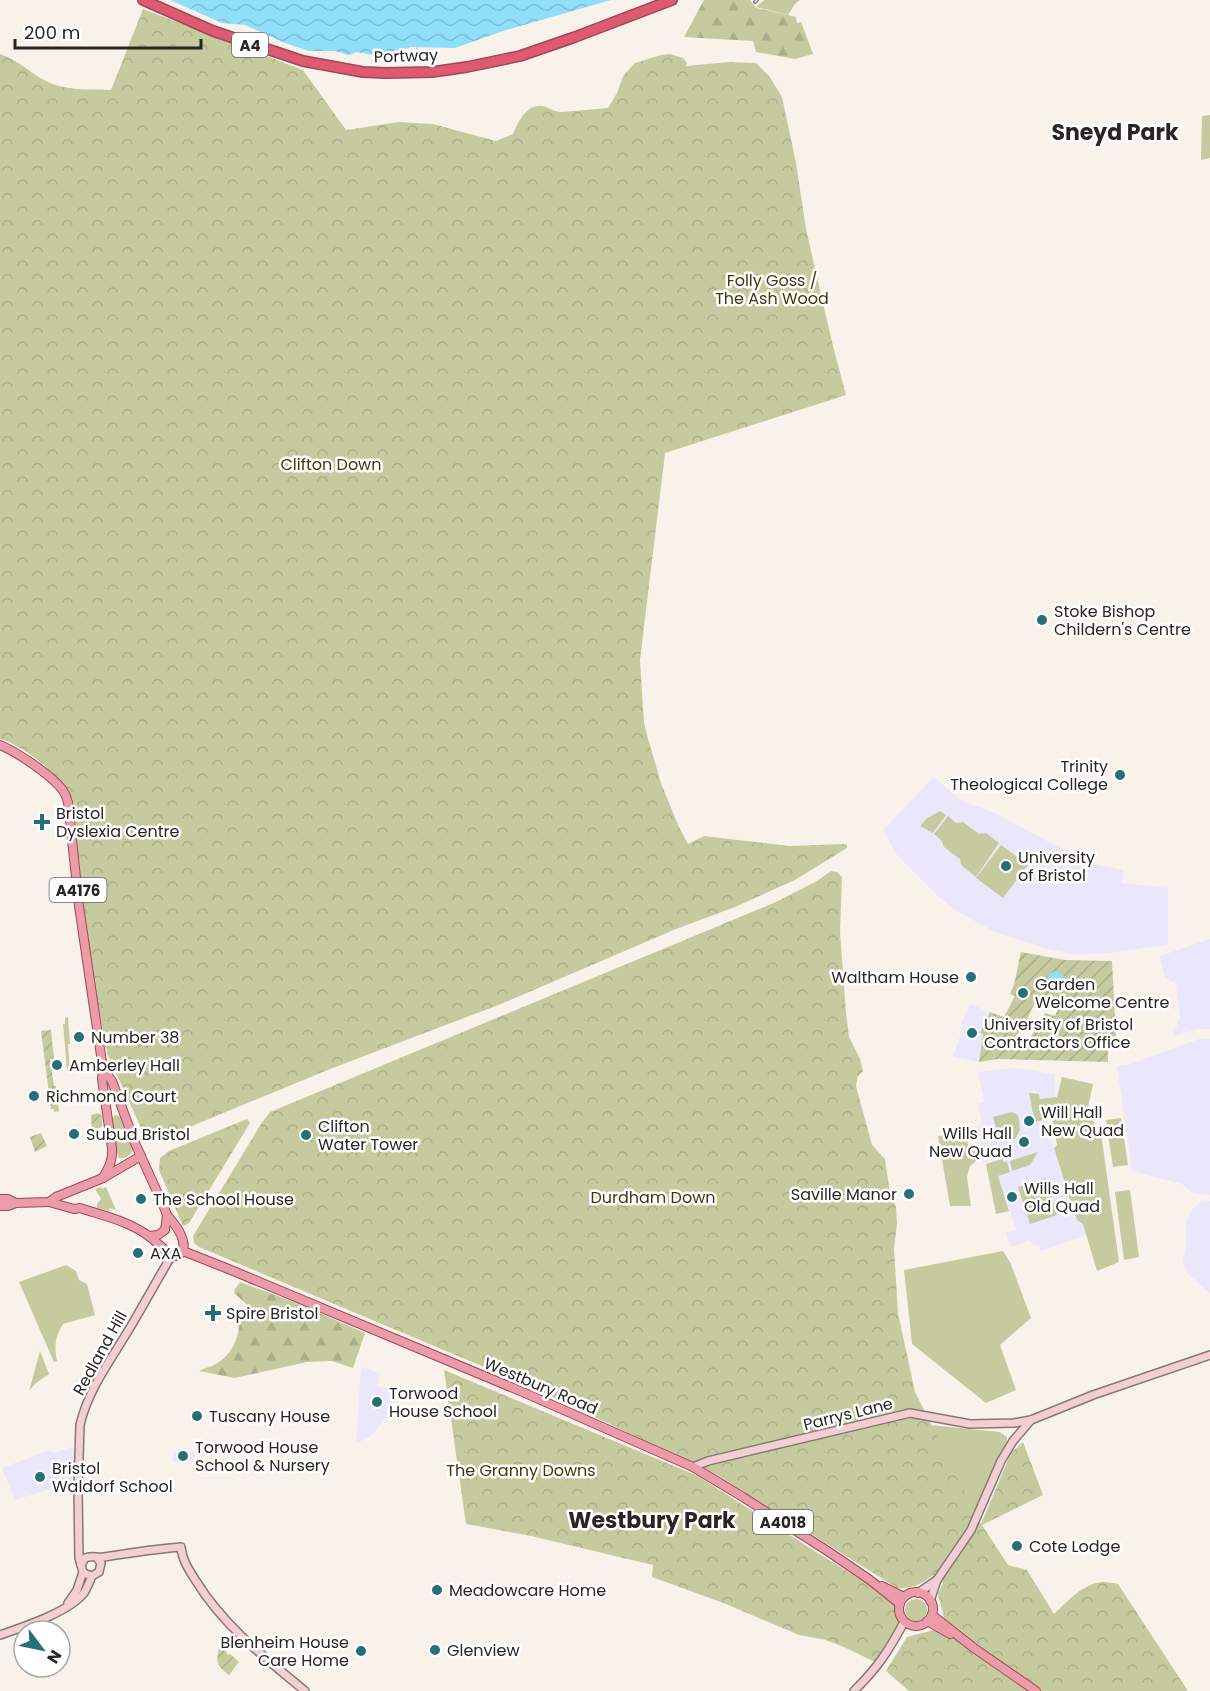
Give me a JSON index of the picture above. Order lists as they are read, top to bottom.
{
  "streets": {
    "highway": ["A4", "Portway"],
    "main road": [
      "A4176",
      "Redland Hill",
      "Westbury Road",
      "Parrys Lane",
      "A4018"
    ]
  },
  "crossings": [
    ["Redland Hill", "Westbury Road"],
    ["Westbury Road", "Parrys Lane"]
  ],
  "districts": ["Sneyd Park", "Westbury Park"],
  "parks": [
    "Folly Goss / The Ash Wood",
    "Clifton Down",
    "Durdham Down",
    "The Granny Downs"
  ],
  "places": {
    "other": [
      "Stoke Bishop Childern's Centre",
      "Trinity Theological College",
      "University of Bristol",
      "Waltham House",
      "Garden Welcome Centre",
      "University of Bristol Contractors Office",
      "Number 38",
      "Amberley Hall",
      "Richmond Court",
      "Will Hall New Quad",
      "Subud Bristol",
      "Clifton Water Tower",
      "Wills Hall New Quad",
      "Saville Manor",
      "Wills Hall Old Quad",
      "The School House",
      "AXA",
      "Torwood House School",
      "Tuscany House",
      "Torwood House School & Nursery",
      "Bristol Waldorf School",
      "Cote Lodge",
      "Meadowcare Home",
      "Glenview",
      "Blenheim House Care Home"
    ],
    "health": ["Bristol Dyslexia Centre", "Spire Bristol"]
  },
  "scale_bar": "200 m",
  "north": "bottom right"
}
